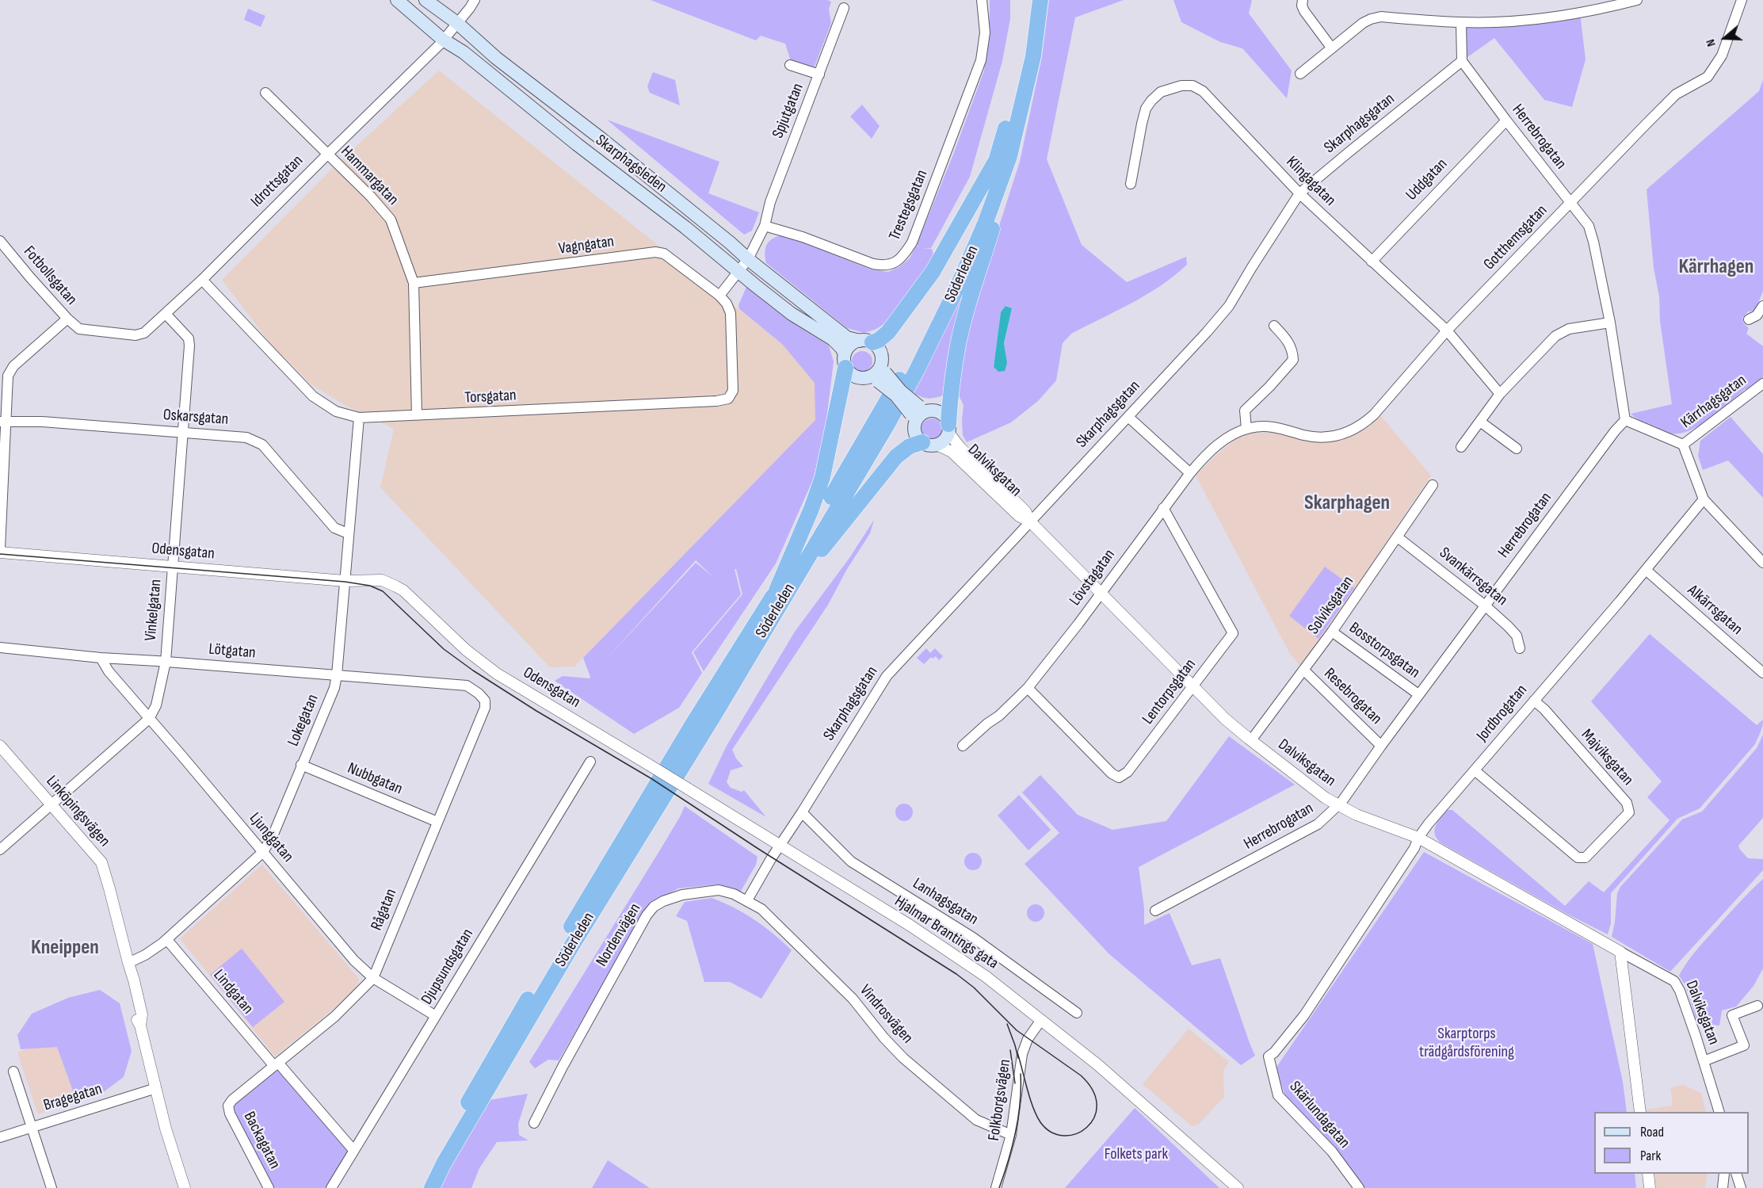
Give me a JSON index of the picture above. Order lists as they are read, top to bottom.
{
  "streets": {
    "highway": ["Söderleden"],
    "main road": ["Skarphagsleden"],
    "street": [
      "Spjutgatan",
      "Skarphagsgatan",
      "Herrebrogatan",
      "Hammargatan",
      "Uddgatan",
      "Idrottsgatan",
      "Klingagatan",
      "Trestegsgatan",
      "Gotthemsgatan",
      "Vagngatan",
      "Fotbollsgatan",
      "Torsgatan",
      "Kärrhagsgatan",
      "Oskarsgatan",
      "Dalviksgatan",
      "Odensgatan",
      "Svankärrsgatan",
      "Lövstagatan",
      "Solviksgatan",
      "Vinkelgatan",
      "Alkärrsgatan",
      "Bosstorpsgatan",
      "Lötgatan",
      "Lentorpsgatan",
      "Resebrogatan",
      "Jordbrogatan",
      "Lokegatan",
      "Majviksgatan",
      "Nubbgatan",
      "Linköpingsvägen",
      "Ljunggatan",
      "Lanhagsgatan",
      "Rågatan",
      "Hjalmar Brantings gata",
      "Nordenvägen",
      "Djupsundsgatan",
      "Lindgatan",
      "Vindrosvägen",
      "Bragegatan",
      "Folkborgsvägen",
      "Skärlundagatan",
      "Backagatan"
    ]
  },
  "crossings": [
    ["Spjutgatan", "Trestegsgatan"],
    ["Skarphagsgatan", "Herrebrogatan"],
    ["Skarphagsgatan", "Klingagatan"],
    ["Skarphagsgatan", "Dalviksgatan"],
    ["Skarphagsgatan", "Lanhagsgatan"],
    ["Skarphagsgatan", "Hjalmar Brantings gata"],
    ["Herrebrogatan", "Uddgatan"],
    ["Herrebrogatan", "Gotthemsgatan"],
    ["Herrebrogatan", "Dalviksgatan"],
    ["Herrebrogatan", "Svankärrsgatan"],
    ["Herrebrogatan", "Bosstorpsgatan"],
    ["Herrebrogatan", "Resebrogatan"],
    ["Skarphagsleden", "Idrottsgatan"],
    ["Hammargatan", "Idrottsgatan"],
    ["Hammargatan", "Vagngatan"],
    ["Hammargatan", "Torsgatan"],
    ["Uddgatan", "Klingagatan"],
    ["Idrottsgatan", "Fotbollsgatan"],
    ["Idrottsgatan", "Torsgatan"],
    ["Idrottsgatan", "Vinkelgatan"],
    ["Klingagatan", "Gotthemsgatan"],
    ["Gotthemsgatan", "Lövstagatan"],
    ["Vagngatan", "Torsgatan"],
    ["Torsgatan", "Lokegatan"],
    ["Oskarsgatan", "Vinkelgatan"],
    ["Oskarsgatan", "Lokegatan"],
    ["Dalviksgatan", "Lövstagatan"],
    ["Dalviksgatan", "Solviksgatan"],
    ["Dalviksgatan", "Lentorpsgatan"],
    ["Dalviksgatan", "Jordbrogatan"],
    ["Odensgatan", "Vinkelgatan"],
    ["Odensgatan", "Lokegatan"],
    ["Odensgatan", "Hjalmar Brantings gata"],
    ["Svankärrsgatan", "Solviksgatan"],
    ["Lövstagatan", "Lentorpsgatan"],
    ["Solviksgatan", "Bosstorpsgatan"],
    ["Solviksgatan", "Resebrogatan"],
    ["Vinkelgatan", "Lötgatan"],
    ["Vinkelgatan", "Linköpingsvägen"],
    ["Vinkelgatan", "Ljunggatan"],
    ["Alkärrsgatan", "Jordbrogatan"],
    ["Lötgatan", "Lokegatan"],
    ["Lötgatan", "Ljunggatan"],
    ["Lötgatan", "Rågatan"],
    ["Jordbrogatan", "Majviksgatan"],
    ["Jordbrogatan", "Skärlundagatan"],
    ["Lokegatan", "Nubbgatan"],
    ["Lokegatan", "Linköpingsvägen"],
    ["Lokegatan", "Ljunggatan"],
    ["Lokegatan", "Lindgatan"],
    ["Nubbgatan", "Rågatan"],
    ["Linköpingsvägen", "Bragegatan"],
    ["Ljunggatan", "Rågatan"],
    ["Ljunggatan", "Djupsundsgatan"],
    ["Rågatan", "Lindgatan"],
    ["Rågatan", "Backagatan"],
    ["Hjalmar Brantings gata", "Folkborgsvägen"],
    ["Nordenvägen", "Vindrosvägen"],
    ["Djupsundsgatan", "Lindgatan"],
    ["Vindrosvägen", "Folkborgsvägen"]
  ],
  "districts": ["Kärrhagen", "Skarphagen", "Kneippen"],
  "parks": ["Skarptorps trädgårdsförening", "Folkets park"],
  "legend": ["Road", "Park"],
  "north": "left"
}
